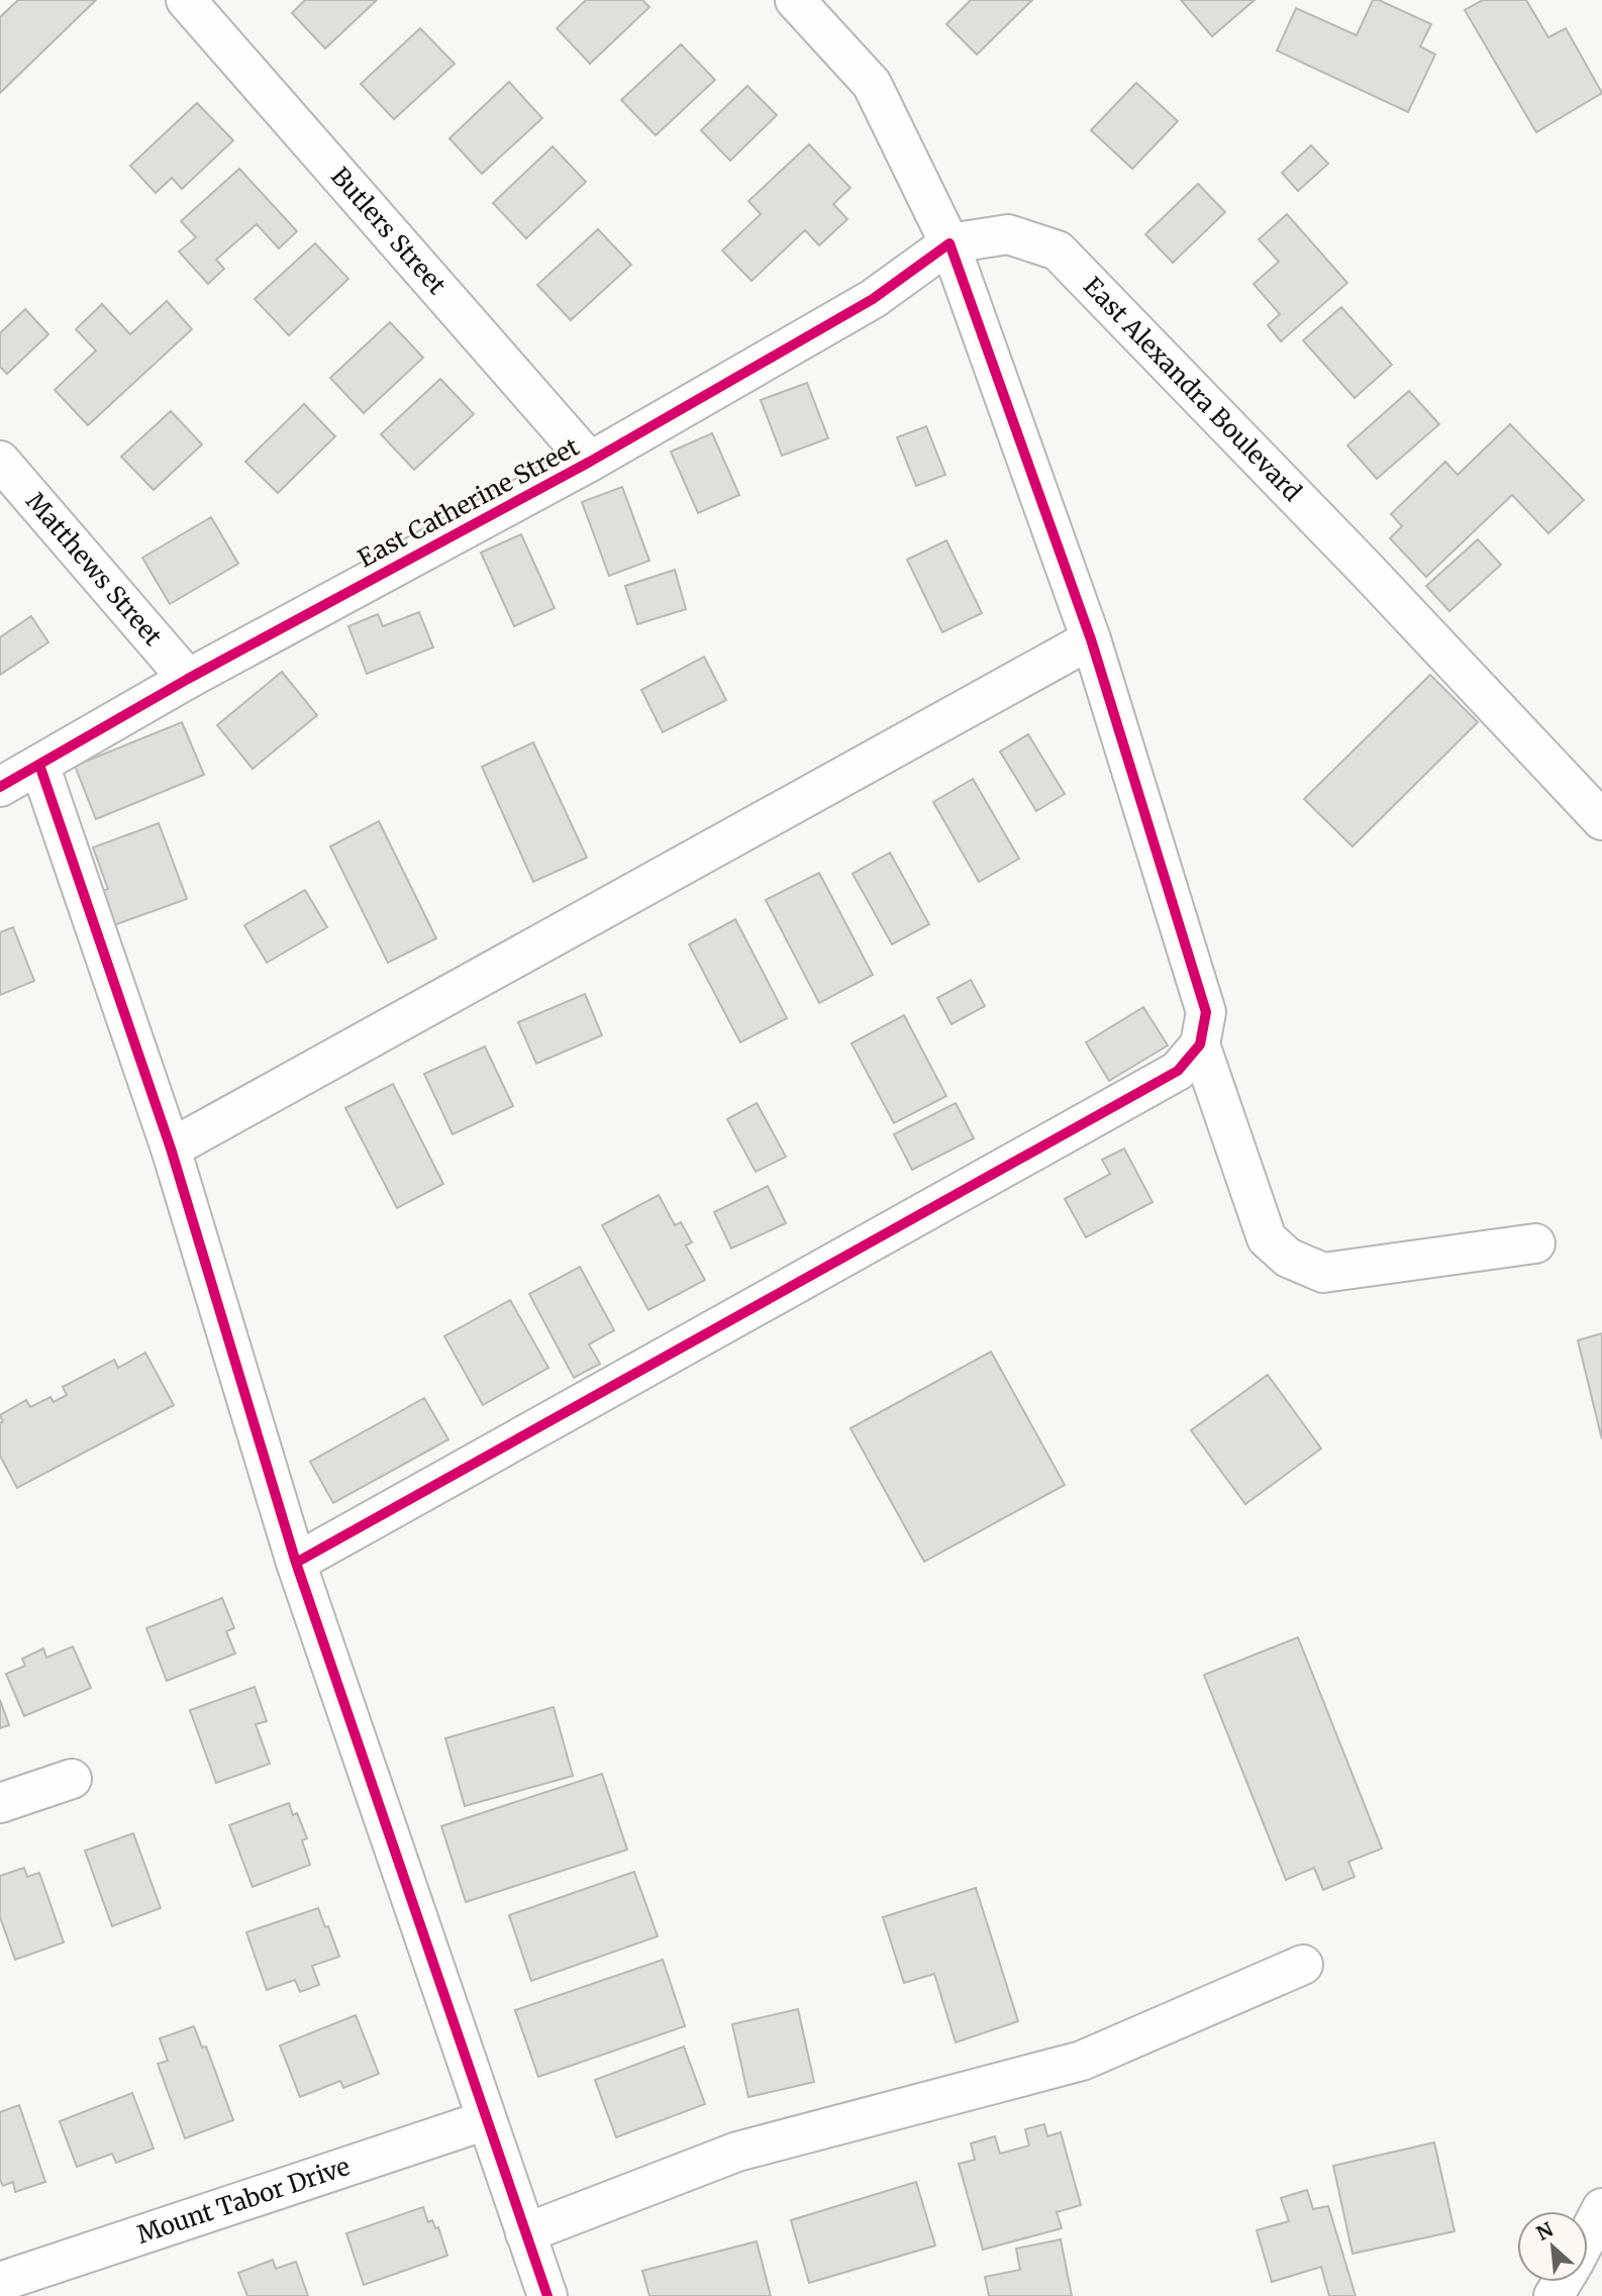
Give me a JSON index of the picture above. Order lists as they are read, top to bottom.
{
  "streets": {
    "street": [
      "Butlers Street",
      "East Alexandra Boulevard",
      "East Catherine Street",
      "Matthews Street",
      "Mount Tabor Drive"
    ]
  },
  "crossings": [
    ["Butlers Street", "East Catherine Street"],
    ["East Alexandra Boulevard", "East Catherine Street"],
    ["East Catherine Street", "Matthews Street"]
  ],
  "north": "top left"
}
